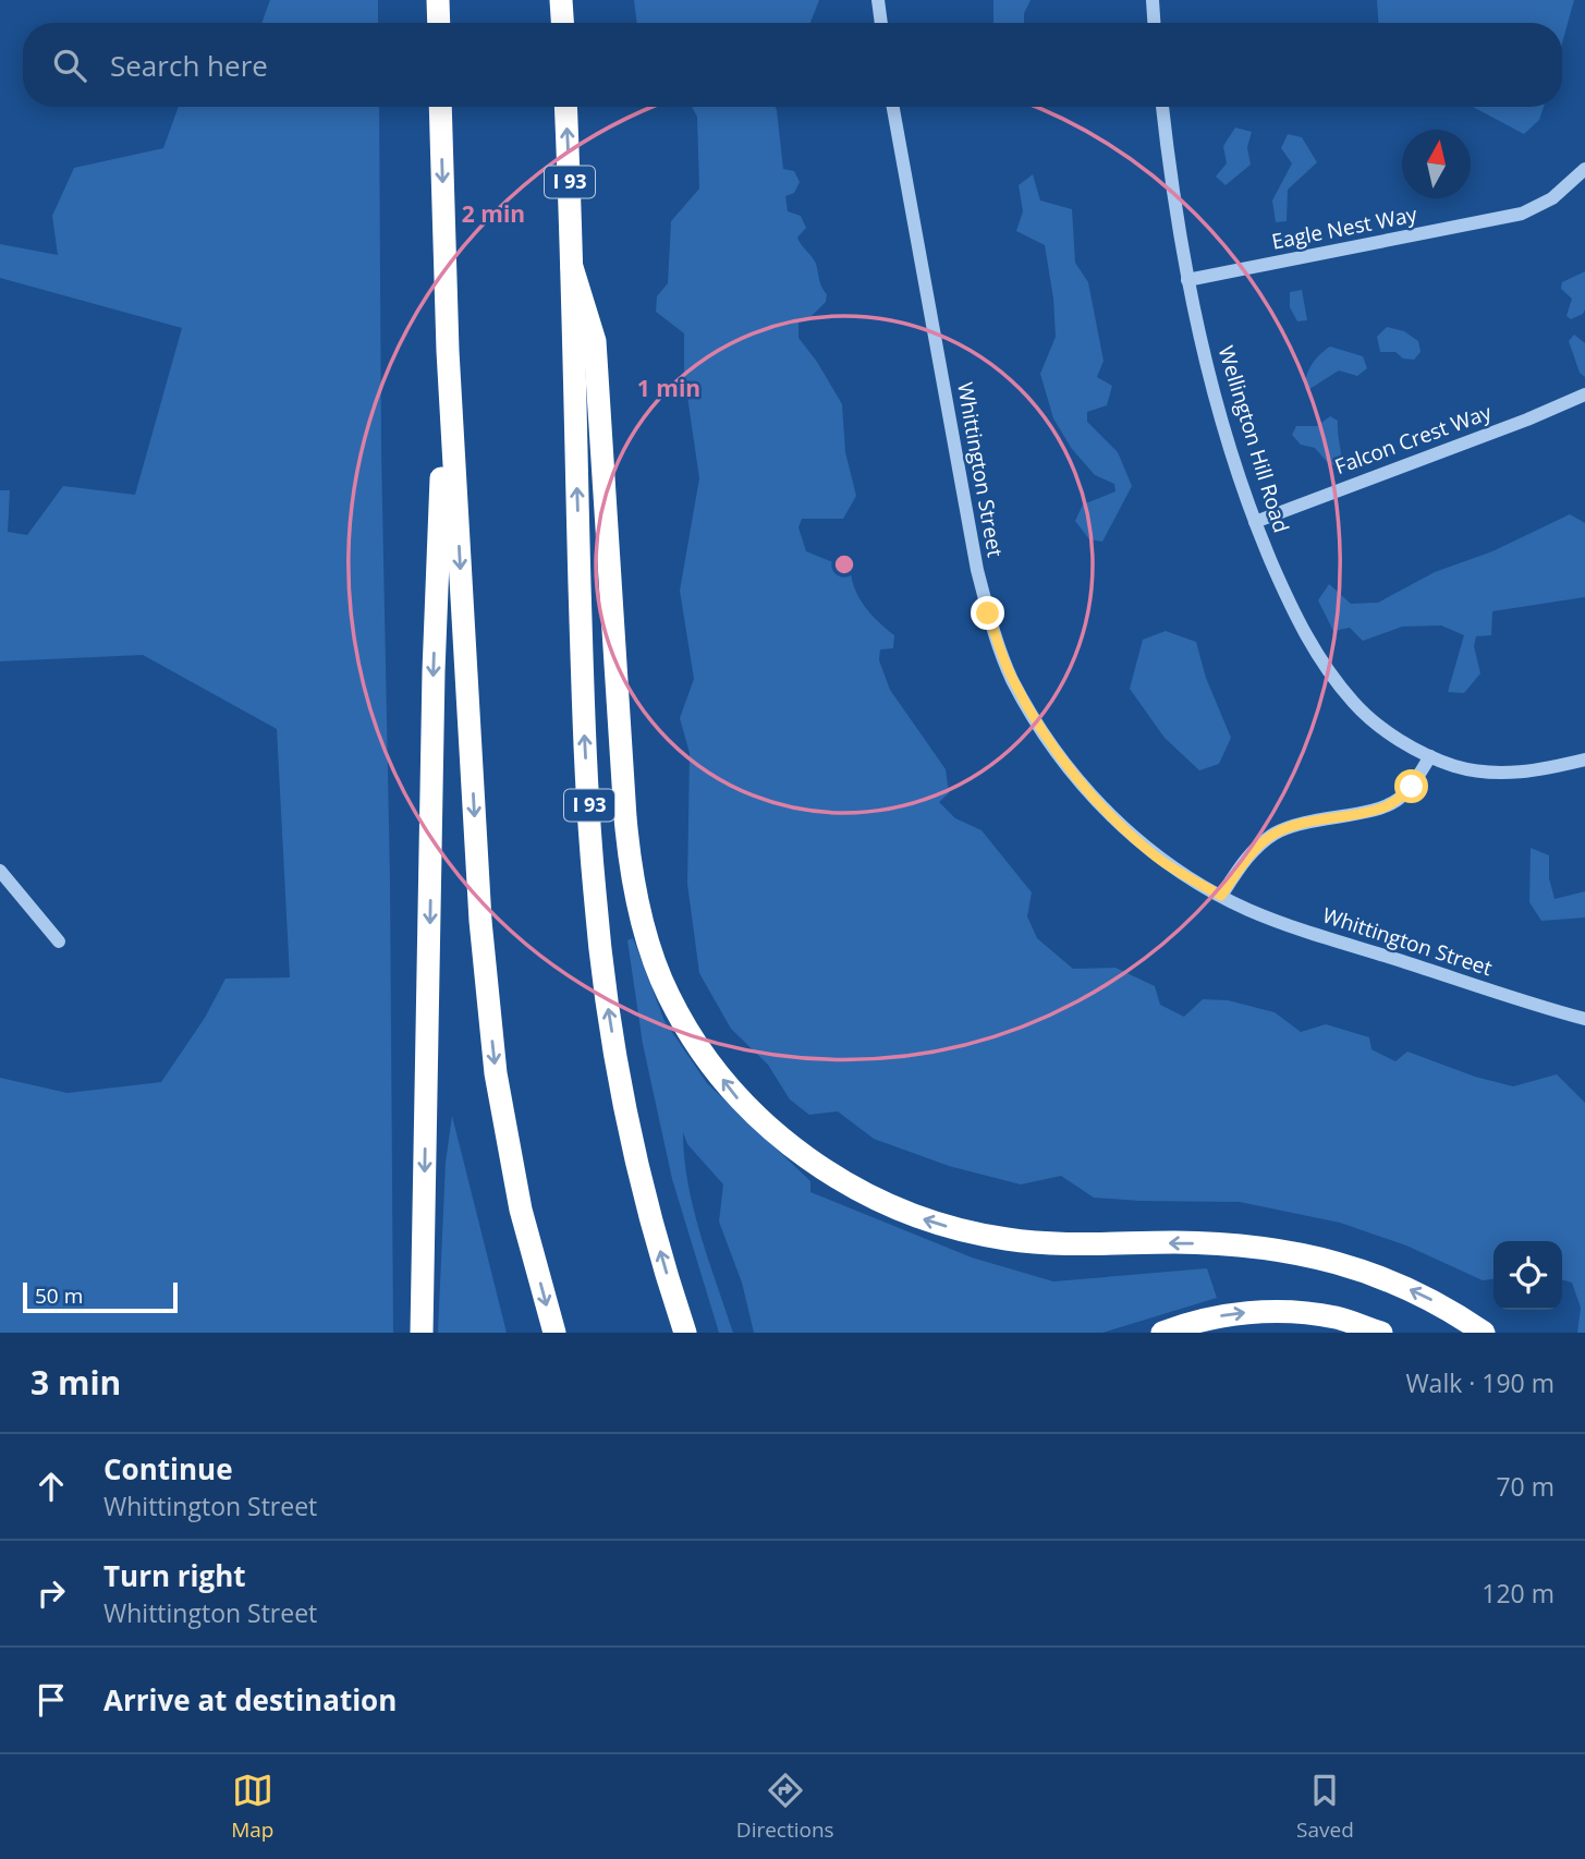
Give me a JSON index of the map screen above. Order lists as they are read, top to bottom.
{
  "streets": {
    "highway": ["I 93"],
    "street": [
      "Eagle Nest Way",
      "Wellington Hill Road",
      "Falcon Crest Way",
      "Whittington Street"
    ]
  },
  "crossings": [
    ["Eagle Nest Way", "Wellington Hill Road"],
    ["Wellington Hill Road", "Falcon Crest Way"]
  ],
  "scale_bar": "50 m",
  "north": "top",
  "page": {
    "search": "Search here",
    "scale": "50 m",
    "heading": ["3 min", "Walk · 190 m"],
    "list": [
      ["Continue", "Whittington Street", "70 m"],
      ["Turn right", "Whittington Street", "120 m"],
      "Arrive at destination"
    ],
    "nav": ["Map", "Directions", "Saved"]
  },
  "rings": ["2 min", "1 min"]
}
